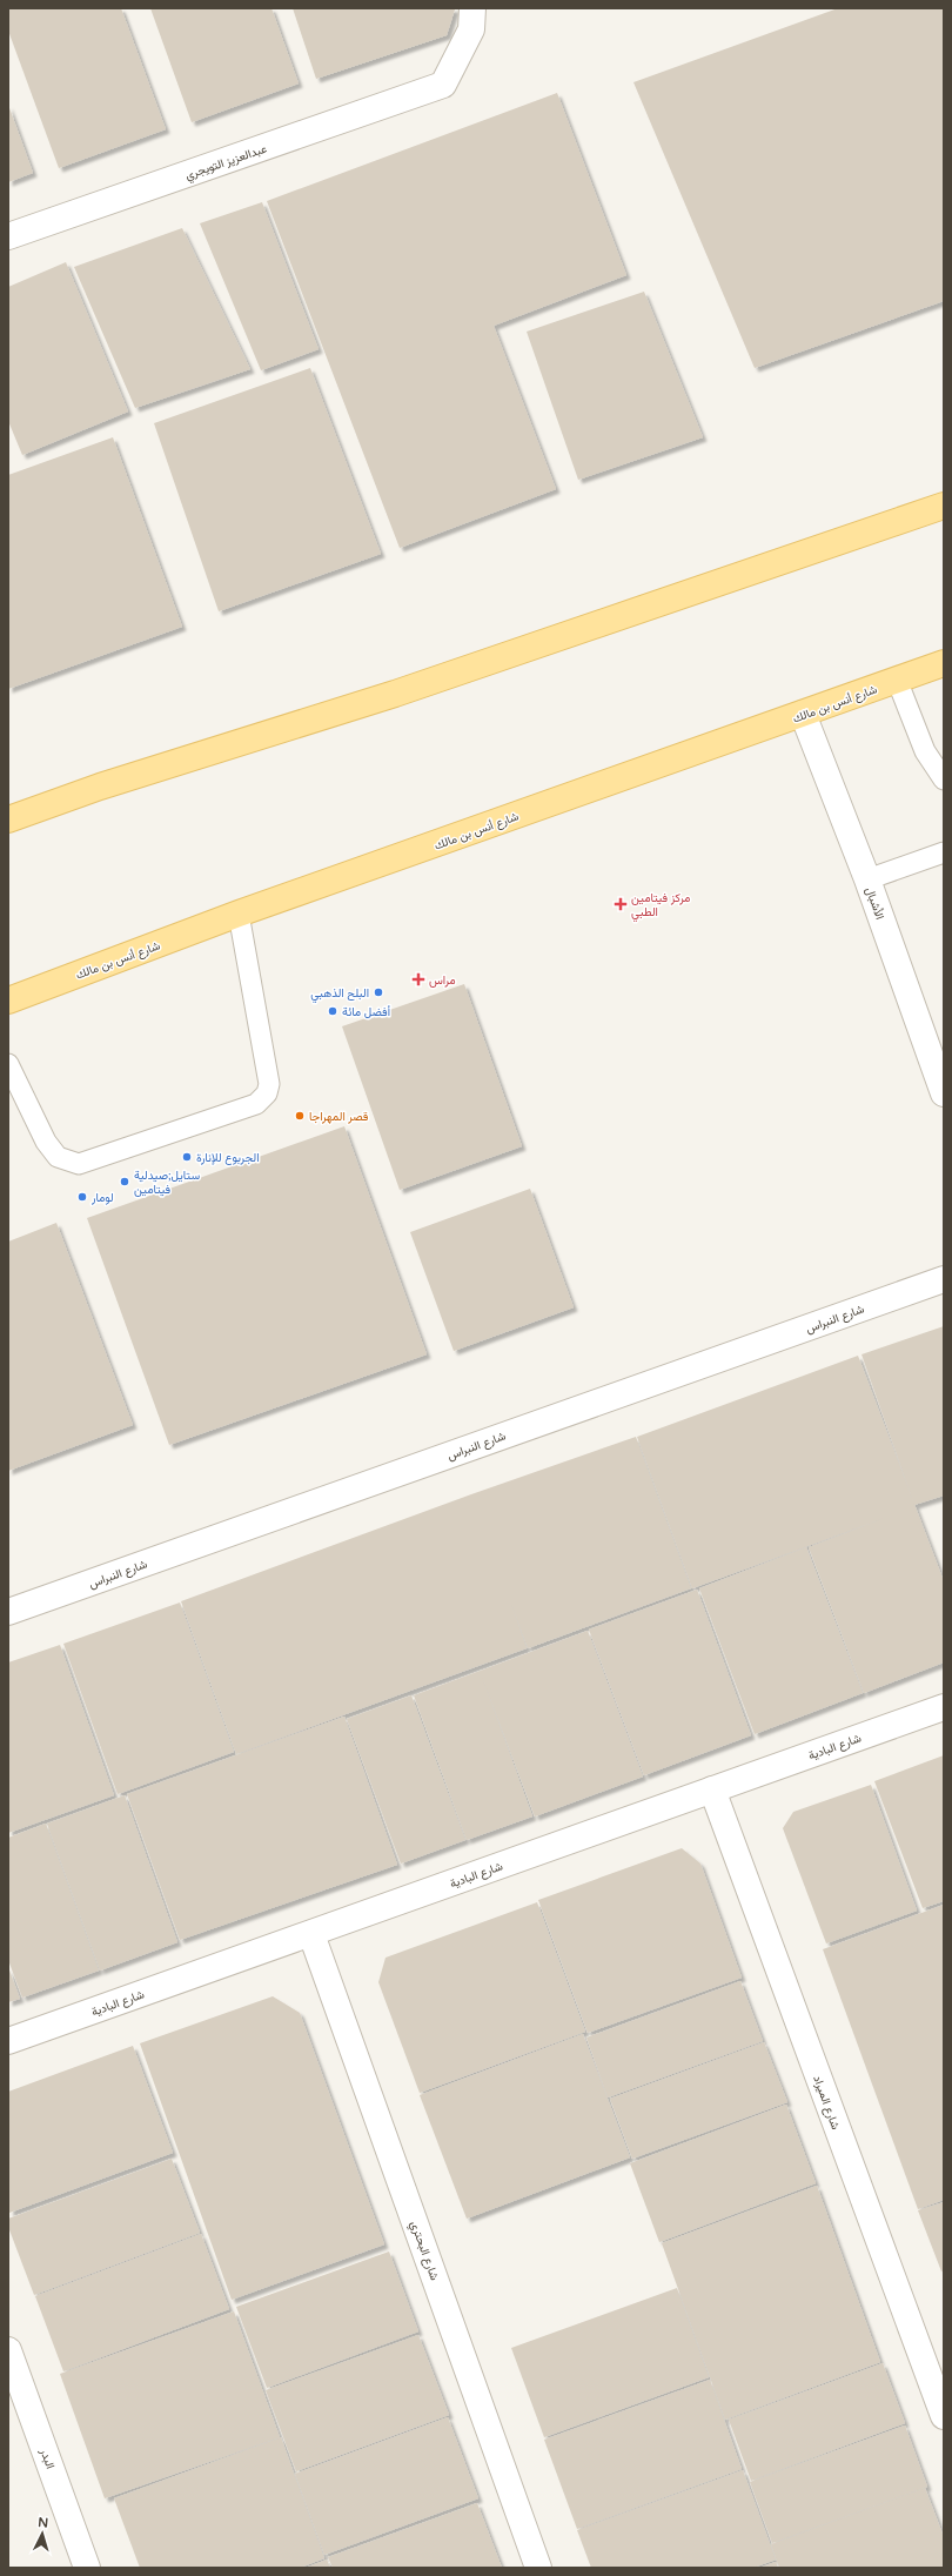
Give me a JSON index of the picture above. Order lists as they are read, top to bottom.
{
  "streets": {
    "main road": ["شارع أنس بن مالك"],
    "street": [
      "عبدالعزيز التويجري",
      "الأشبال",
      "شارع النبراس",
      "شارع البادية",
      "شارع الميراد",
      "شارع البحتري",
      "البدر"
    ]
  },
  "crossings": [
    ["شارع أنس بن مالك", "الأشبال"],
    ["شارع البادية", "شارع الميراد"],
    ["شارع البادية", "شارع البحتري"]
  ],
  "places": {
    "health": ["مركز فيتامين الطبي", "مراس"],
    "other": [
      "البلح الذهبي",
      "أفضل مائة",
      "قصر المهراجا",
      "الجربوع للإنارة",
      "ستايل;صيدلية فيتامين",
      "لومار"
    ]
  },
  "north": "top"
}
